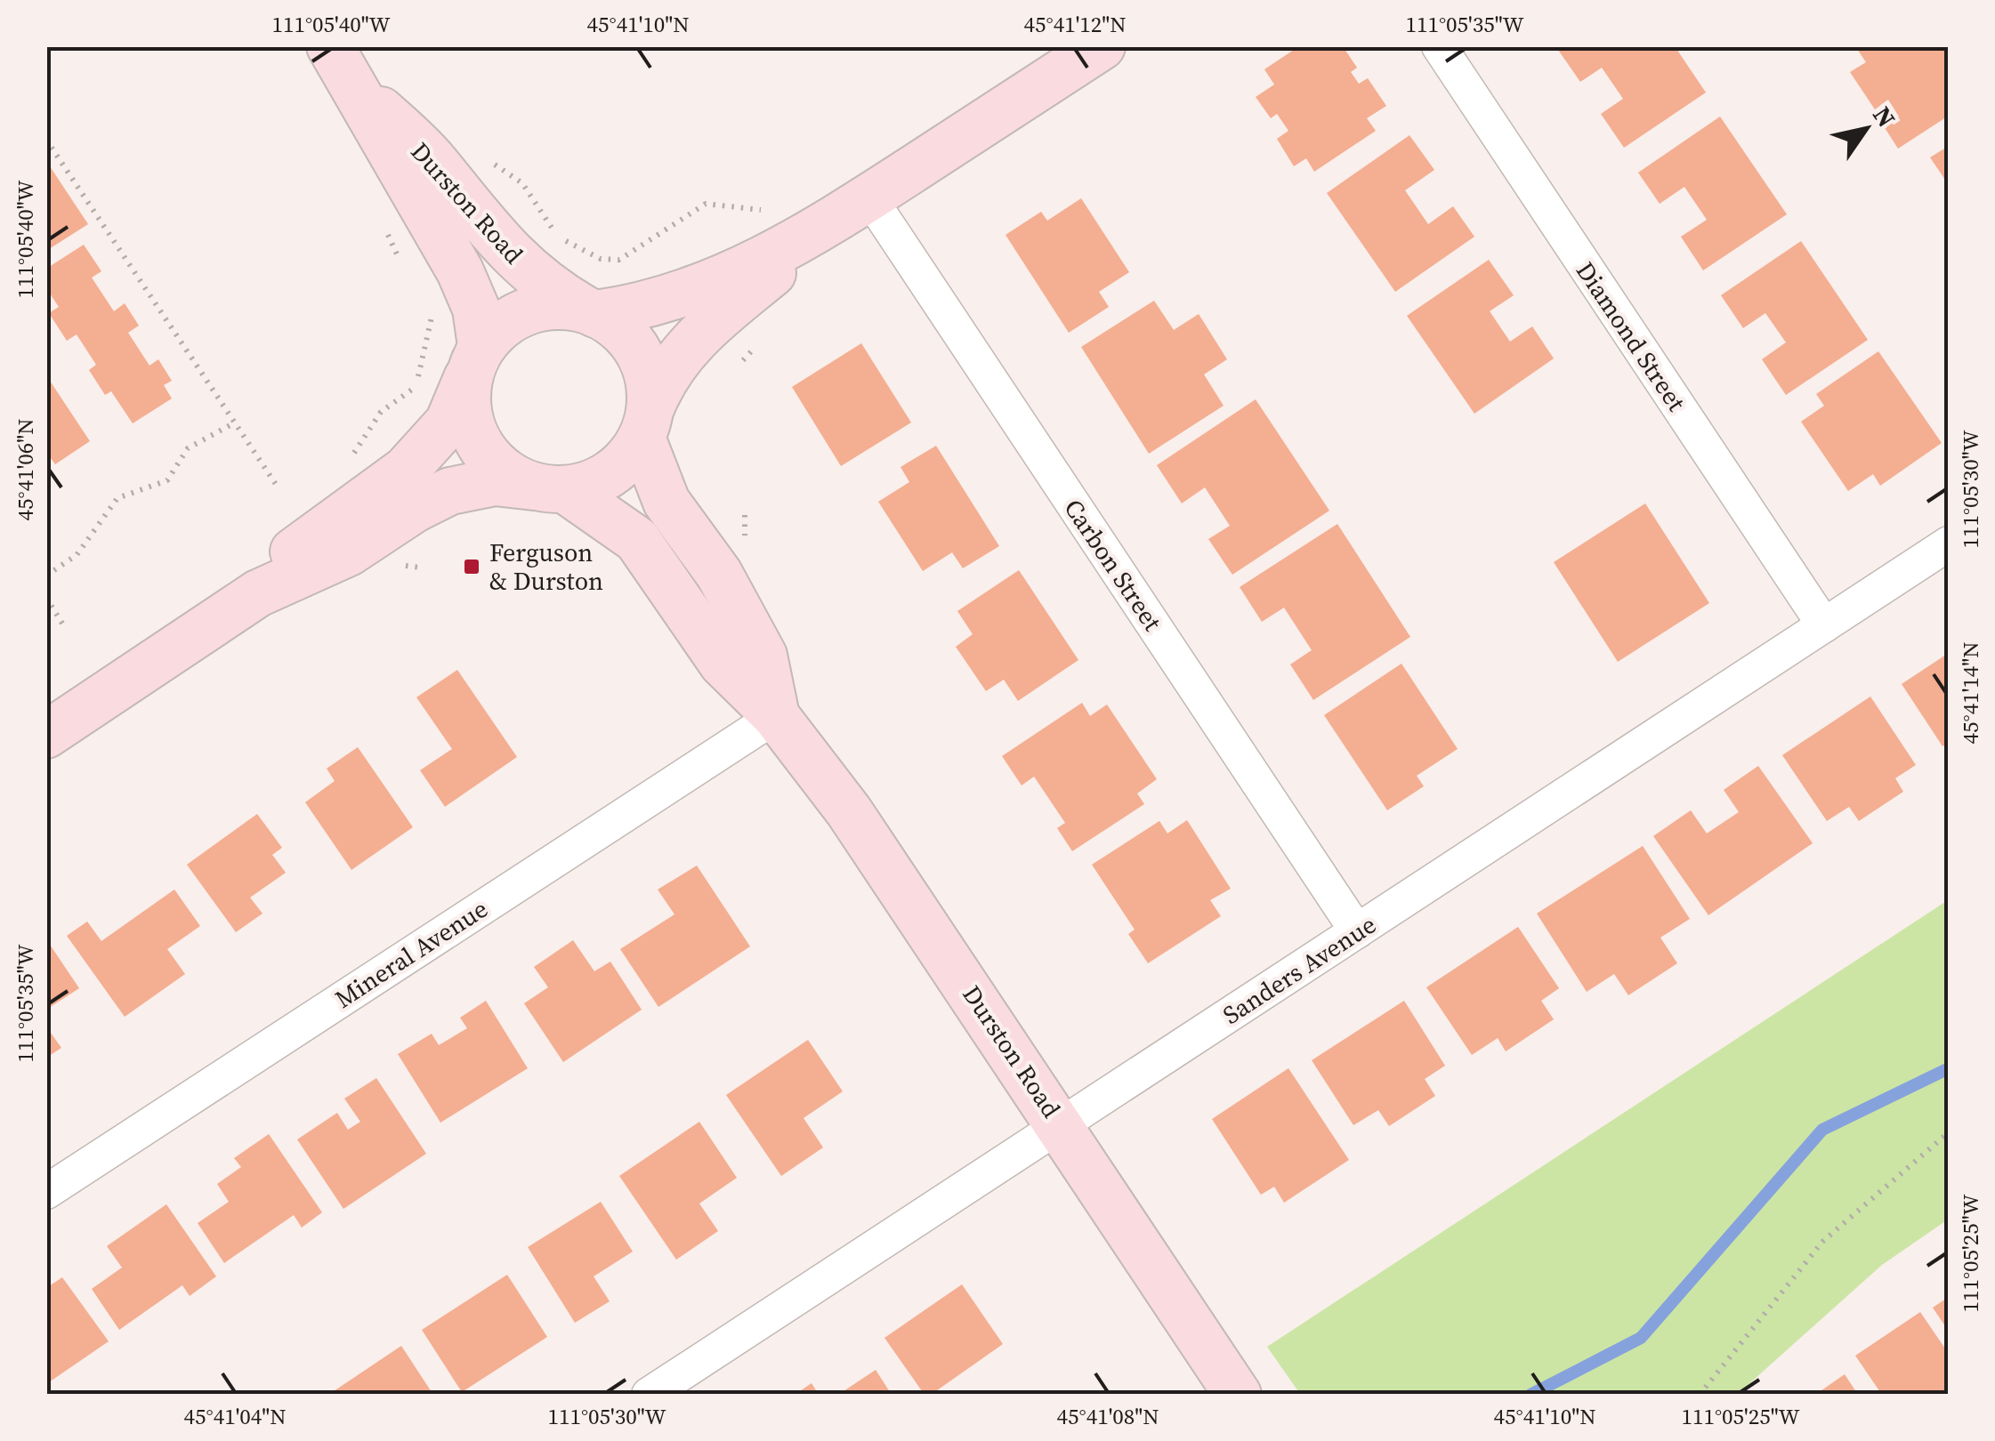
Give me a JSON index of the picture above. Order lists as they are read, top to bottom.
{
  "streets": {
    "street": [
      "Durston Road",
      "Diamond Street",
      "Carbon Street",
      "Mineral Avenue",
      "Sanders Avenue"
    ]
  },
  "crossings": [
    ["Durston Road", "Mineral Avenue"],
    ["Durston Road", "Sanders Avenue"],
    ["Diamond Street", "Sanders Avenue"],
    ["Carbon Street", "Sanders Avenue"]
  ],
  "places": {
    "transit": ["Ferguson & Durston"]
  },
  "north": "top right",
  "coordinates": [
    "111°05'40\"W",
    "45°41'10\"N",
    "45°41'12\"N",
    "111°05'35\"W",
    "45°41'06\"N",
    "111°05'30\"W",
    "45°41'14\"N",
    "111°05'25\"W",
    "45°41'04\"N",
    "45°41'08\"N"
  ]
}
